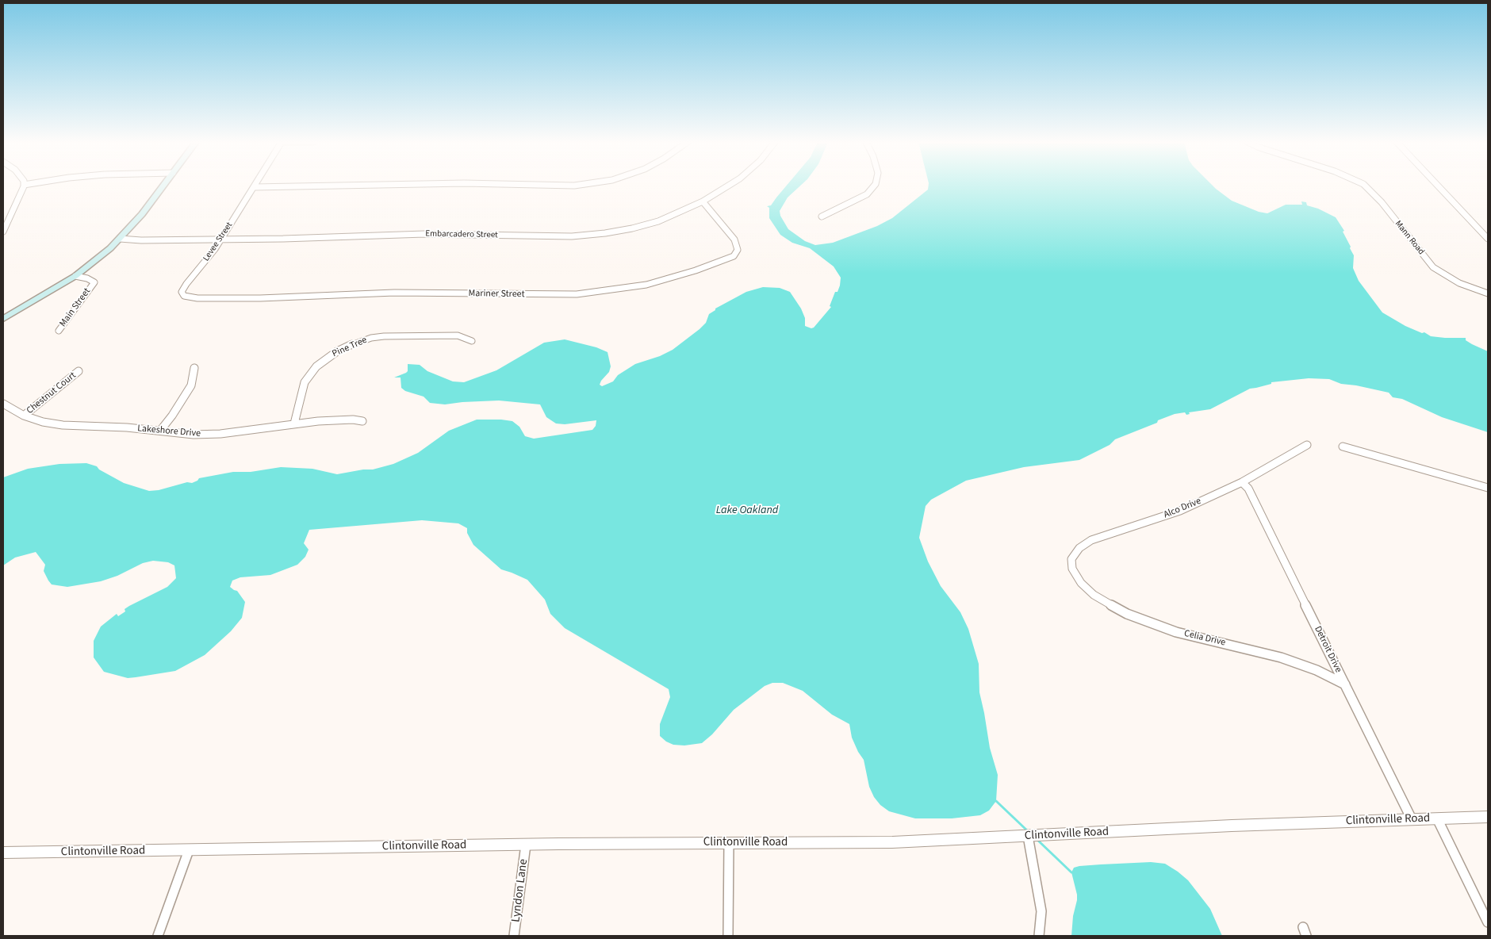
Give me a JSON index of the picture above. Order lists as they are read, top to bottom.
{
  "streets": {
    "street": [
      "Embarcadero Street",
      "Mann Road",
      "Levee Street",
      "Mariner Street",
      "Main Street",
      "Pine Tree",
      "Chestnut Court",
      "Lakeshore Drive",
      "Alco Drive",
      "Celia Drive",
      "Detroit Drive",
      "Clintonville Road",
      "Lyndon Lane"
    ]
  },
  "crossings": [
    ["Embarcadero Street", "Levee Street"],
    ["Embarcadero Street", "Mariner Street"],
    ["Levee Street", "Mariner Street"],
    ["Pine Tree", "Lakeshore Drive"],
    ["Chestnut Court", "Lakeshore Drive"],
    ["Alco Drive", "Celia Drive"],
    ["Alco Drive", "Detroit Drive"],
    ["Celia Drive", "Detroit Drive"],
    ["Detroit Drive", "Clintonville Road"],
    ["Clintonville Road", "Lyndon Lane"]
  ],
  "water": ["Lake Oakland"]
}
